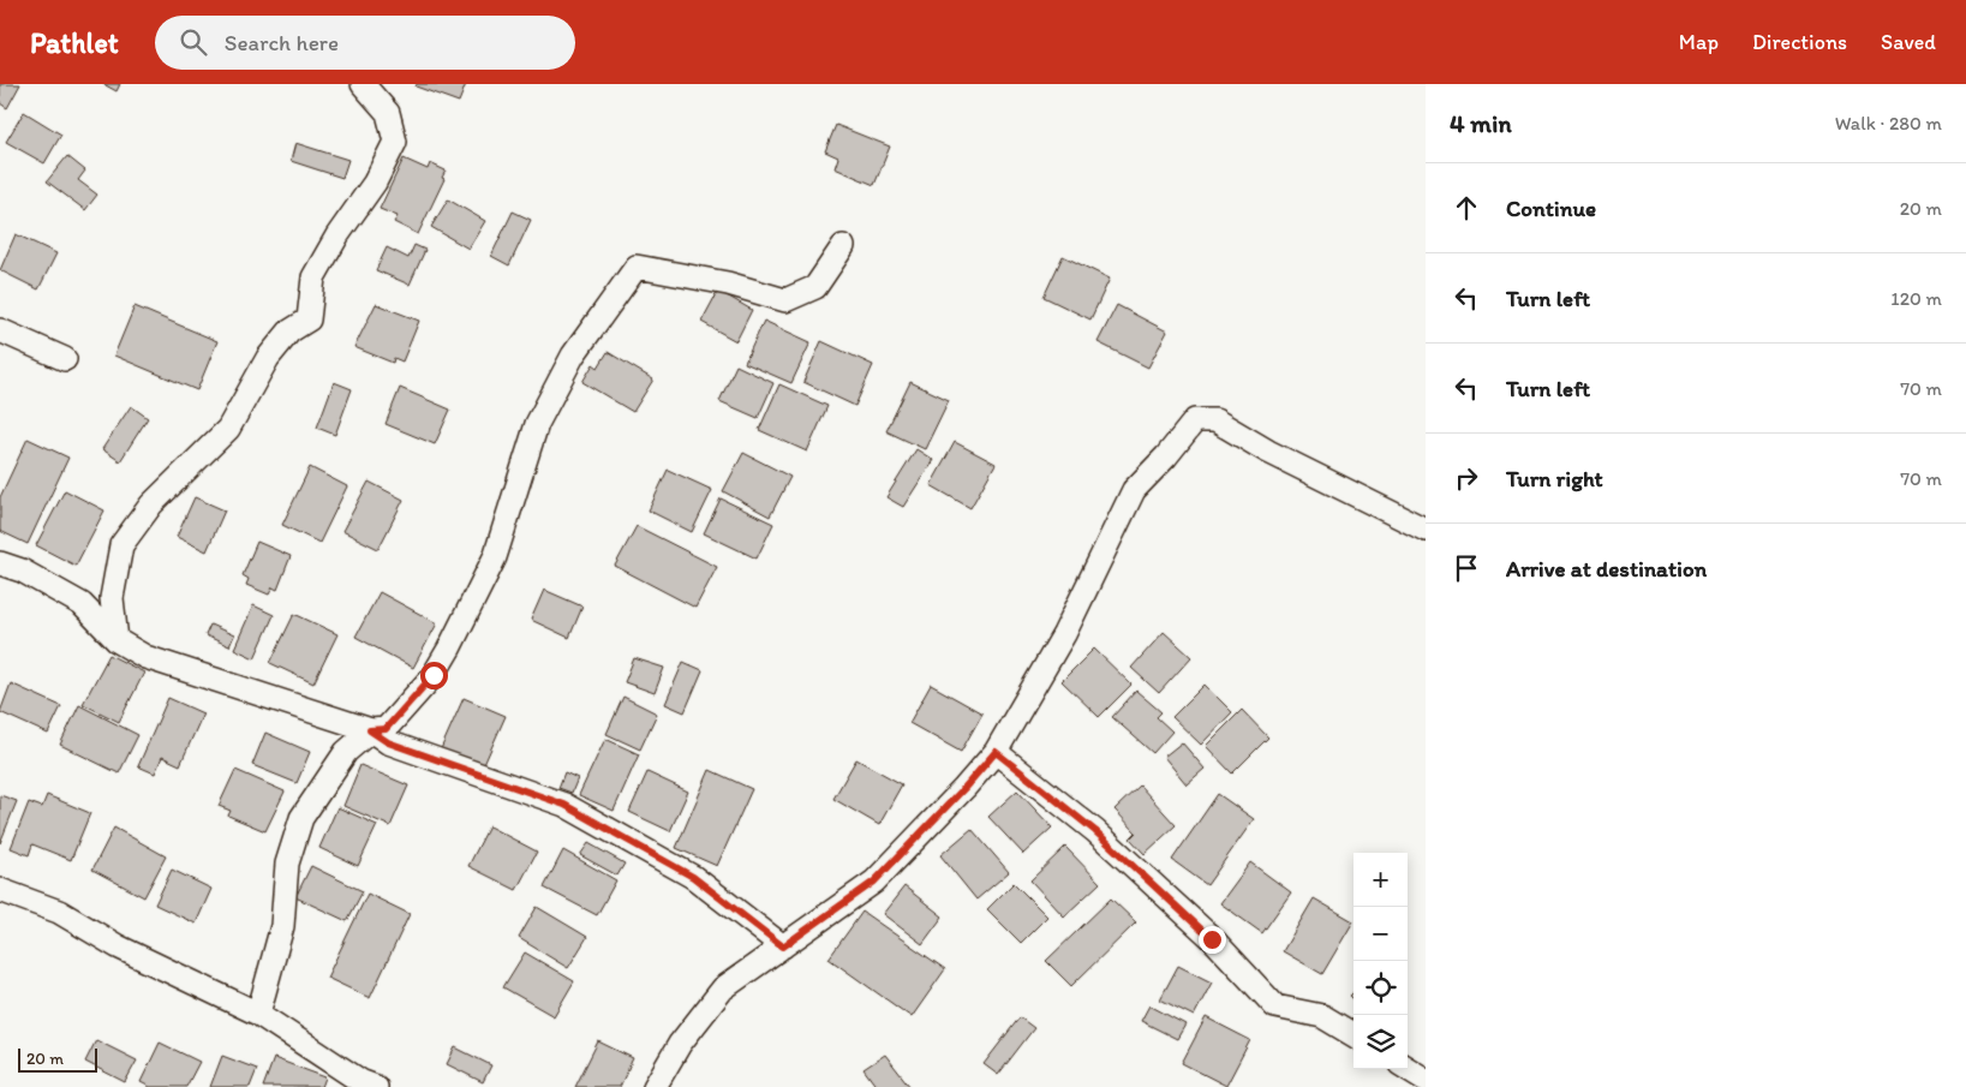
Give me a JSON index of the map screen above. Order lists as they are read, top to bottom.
{
  "scale_bar": "20 m",
  "page": {
    "header": "Pathlet",
    "search": "Search here",
    "nav": ["Map", "Directions", "Saved"],
    "heading": ["4 min", "Walk · 280 m"],
    "list": [
      ["Continue", "20 m"],
      ["Turn left", "120 m"],
      ["Turn left", "70 m"],
      ["Turn right", "70 m"],
      "Arrive at destination"
    ],
    "map_buttons": ["+", "−"],
    "scale": "20 m"
  }
}
